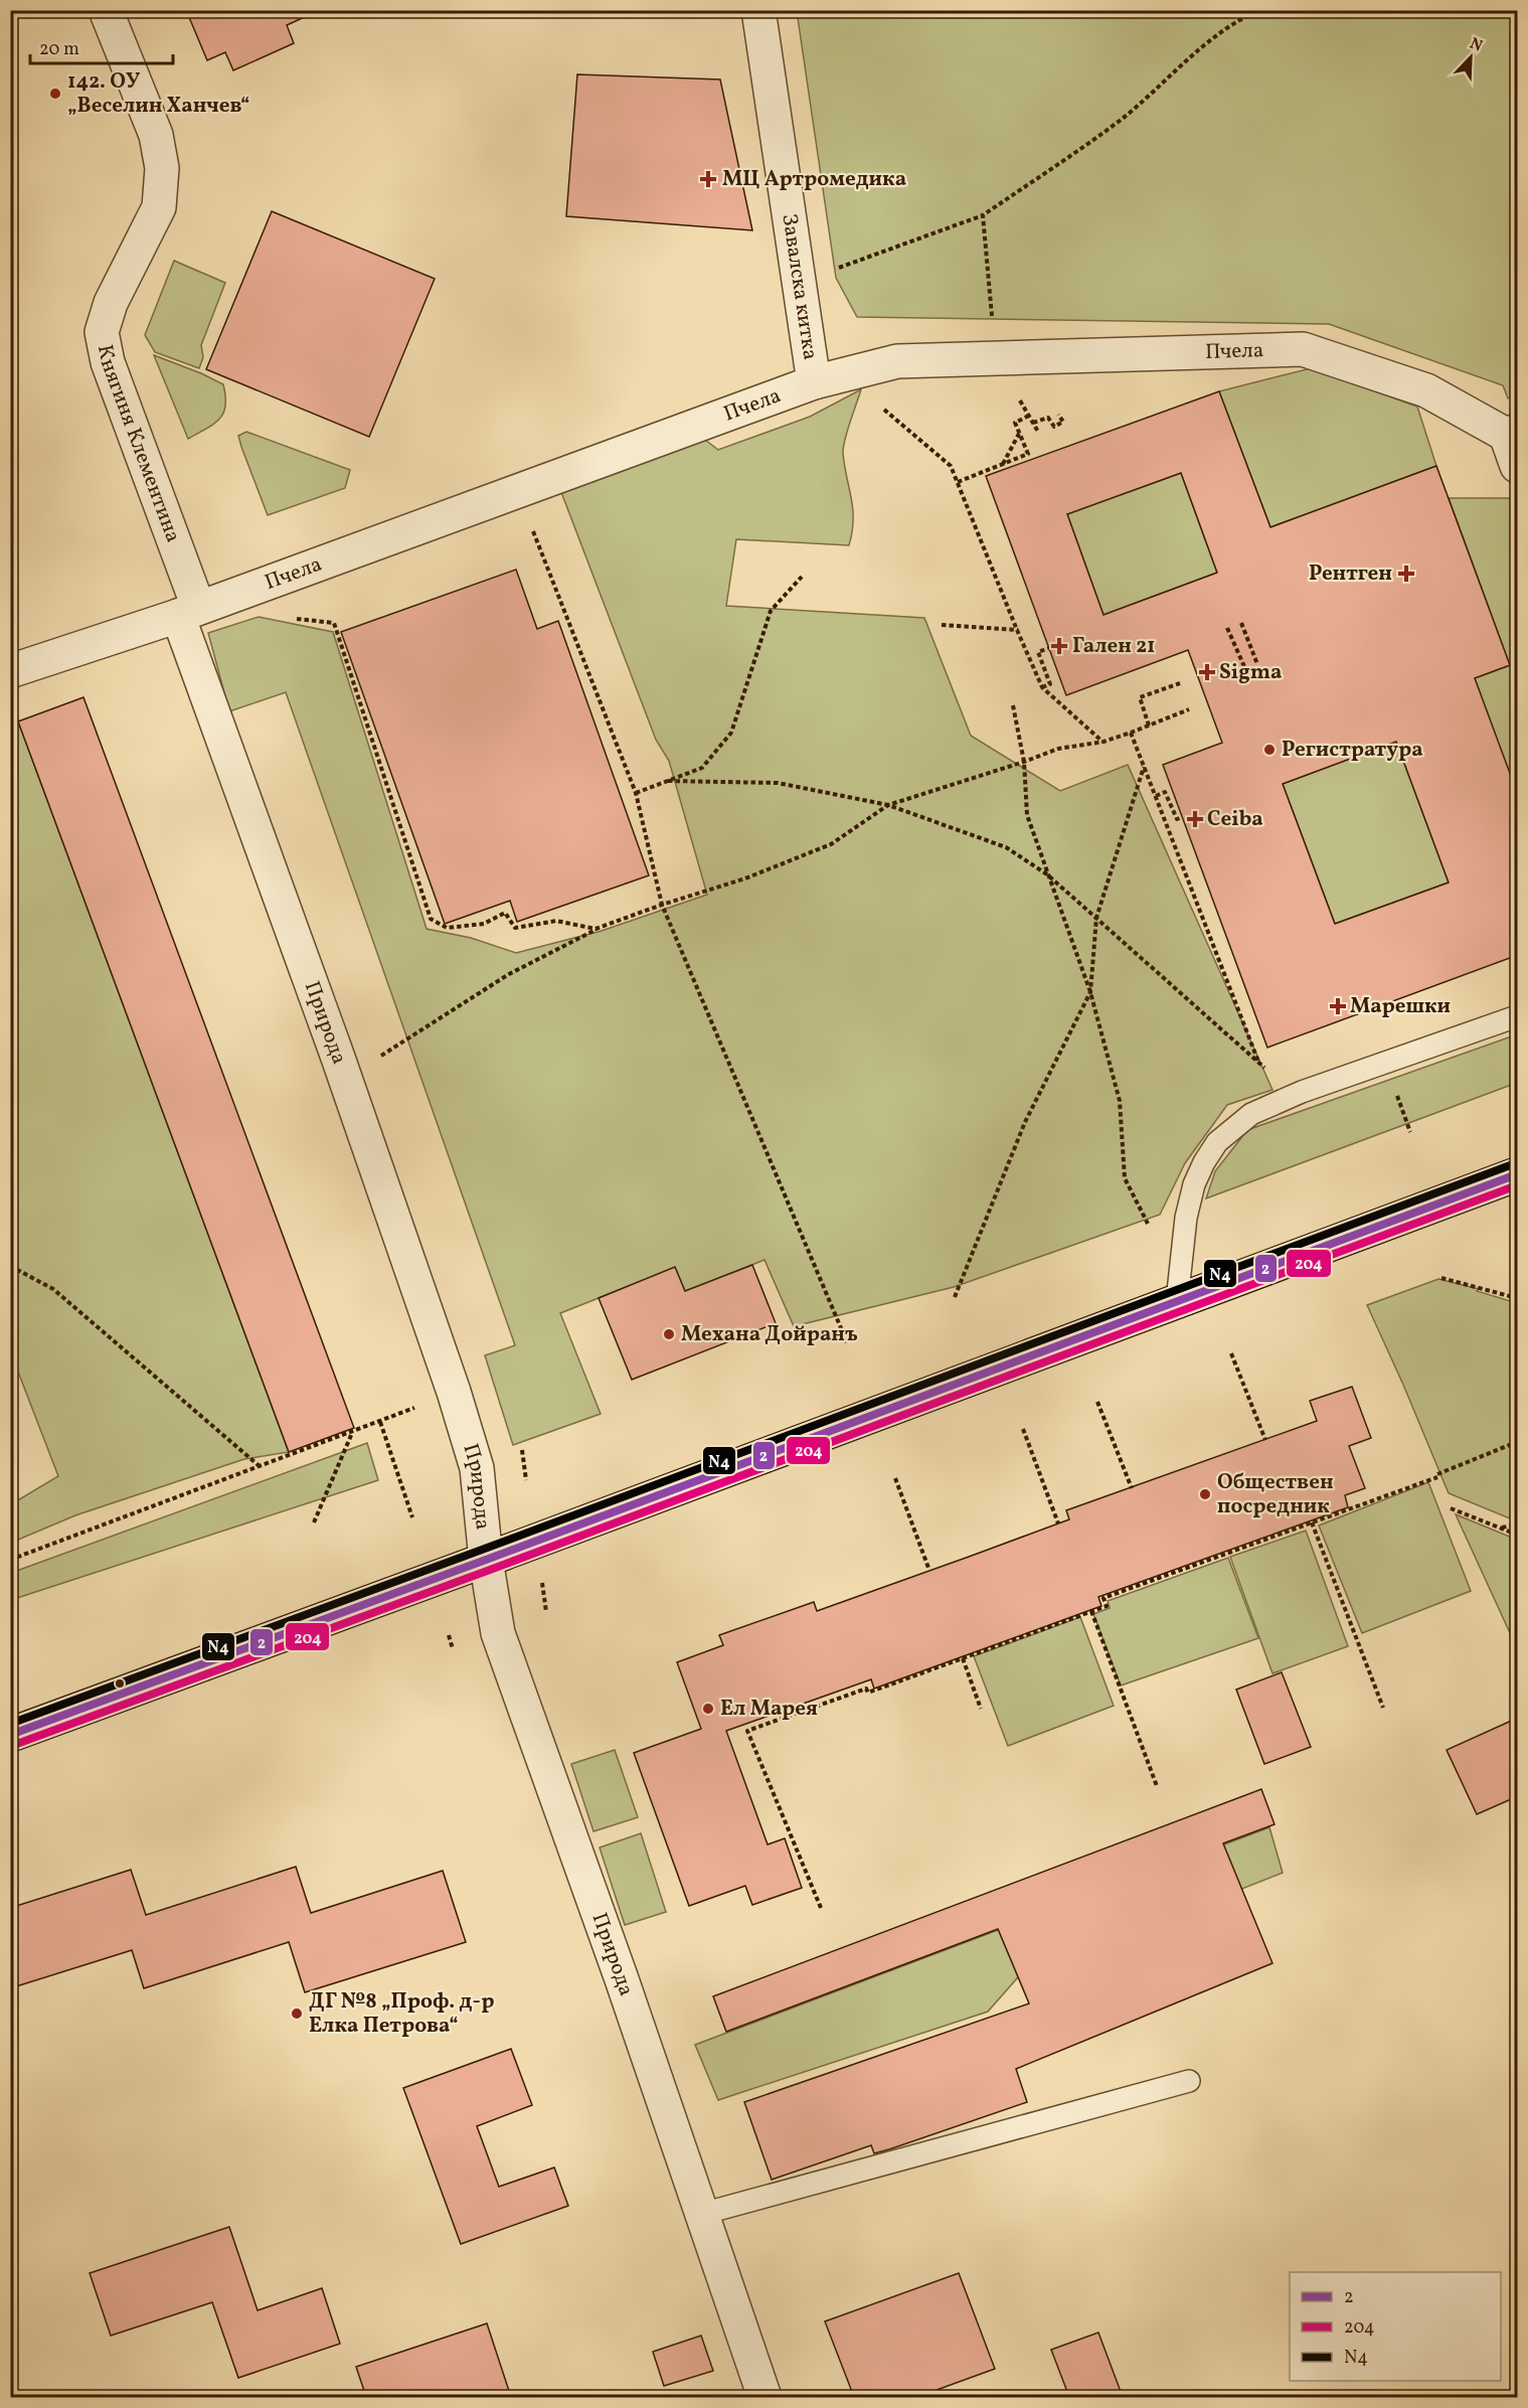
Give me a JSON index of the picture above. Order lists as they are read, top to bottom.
{
  "streets": {
    "street": [
      "Завалска китка",
      "Пчела",
      "Княгиня Клементина",
      "Природа"
    ]
  },
  "crossings": [
    ["Завалска китка", "Пчела"],
    ["Пчела", "Княгиня Клементина"],
    ["Пчела", "Природа"],
    ["Княгиня Клементина", "Природа"]
  ],
  "places": {
    "other": [
      "142. ОУ „Веселин Ханчев“",
      "Регистратура",
      "Механа Дойранъ",
      "Обществен посредник",
      "Ел Марея",
      "ДГ №8 „Проф. д-р Елка Петрова“"
    ],
    "health": [
      "МЦ Артромедика",
      "Рентген",
      "Гален 21",
      "Sigma",
      "Ceiba",
      "Марешки"
    ]
  },
  "lines": ["transit line N4", "transit line 2", "transit line 204"],
  "legend": ["2", "204", "N4"],
  "scale_bar": "20 m",
  "north": "top right"
}
